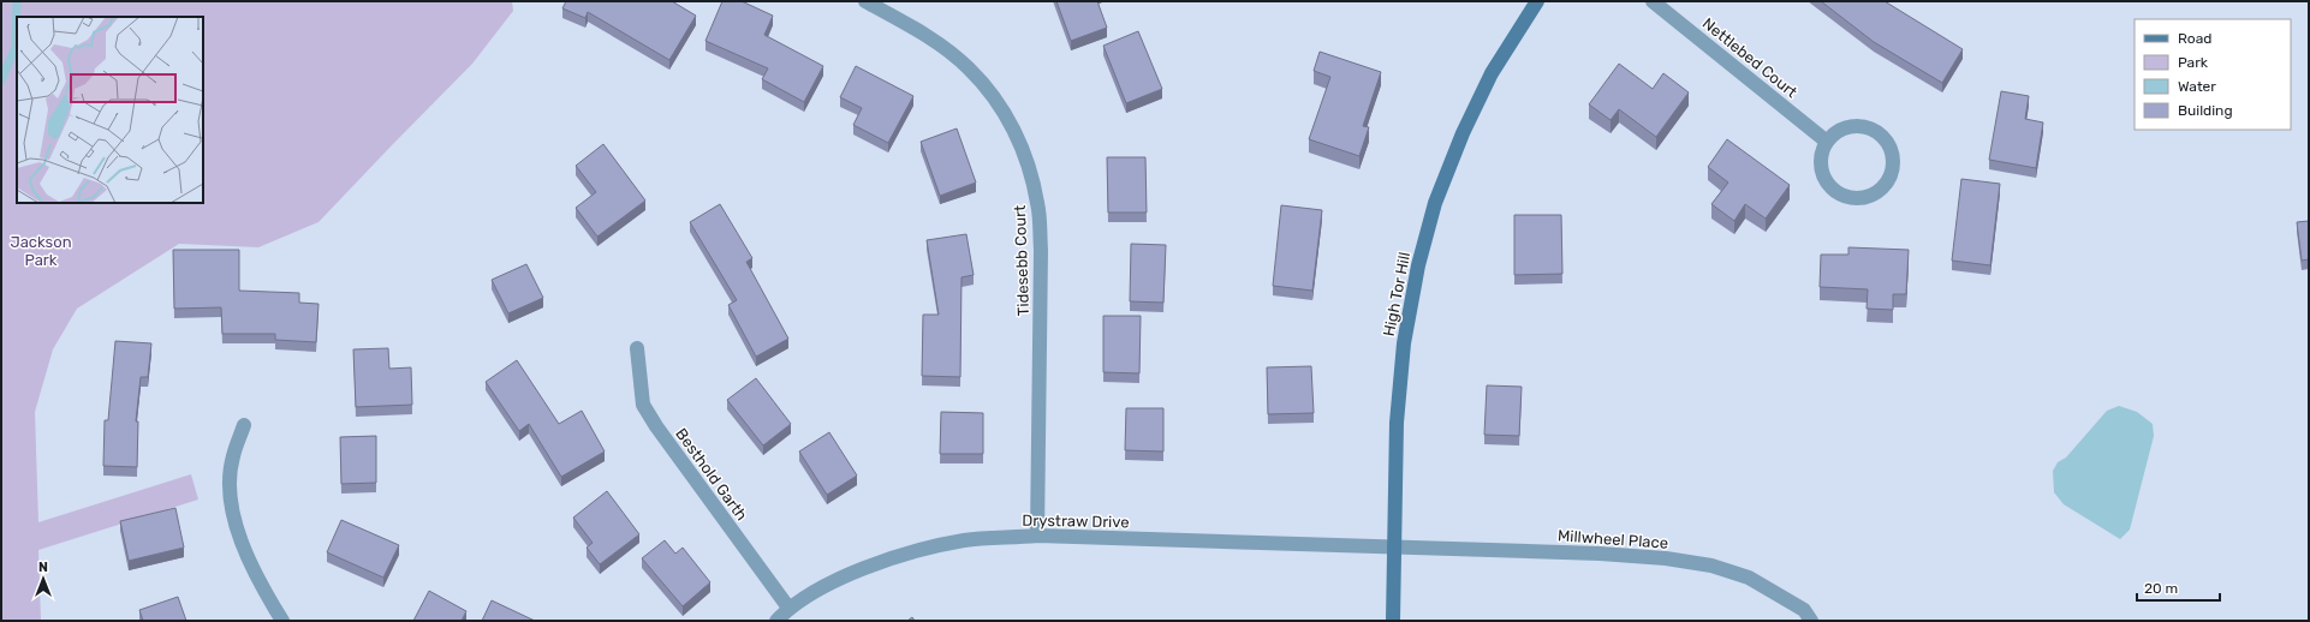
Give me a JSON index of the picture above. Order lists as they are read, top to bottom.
{
  "streets": {
    "street": [
      "Nettlebed Court",
      "Tidesebb Court",
      "High Tor Hill",
      "Besthold Garth",
      "Drystraw Drive",
      "Millwheel Place"
    ]
  },
  "crossings": [
    ["Tidesebb Court", "Drystraw Drive"],
    ["High Tor Hill", "Drystraw Drive"],
    ["High Tor Hill", "Millwheel Place"],
    ["Besthold Garth", "Drystraw Drive"],
    ["Drystraw Drive", "Millwheel Place"]
  ],
  "parks": ["Jackson Park"],
  "legend": [
    "Road",
    "Park",
    "Water",
    "Building"
  ],
  "scale_bar": "20 m",
  "north": "top"
}
